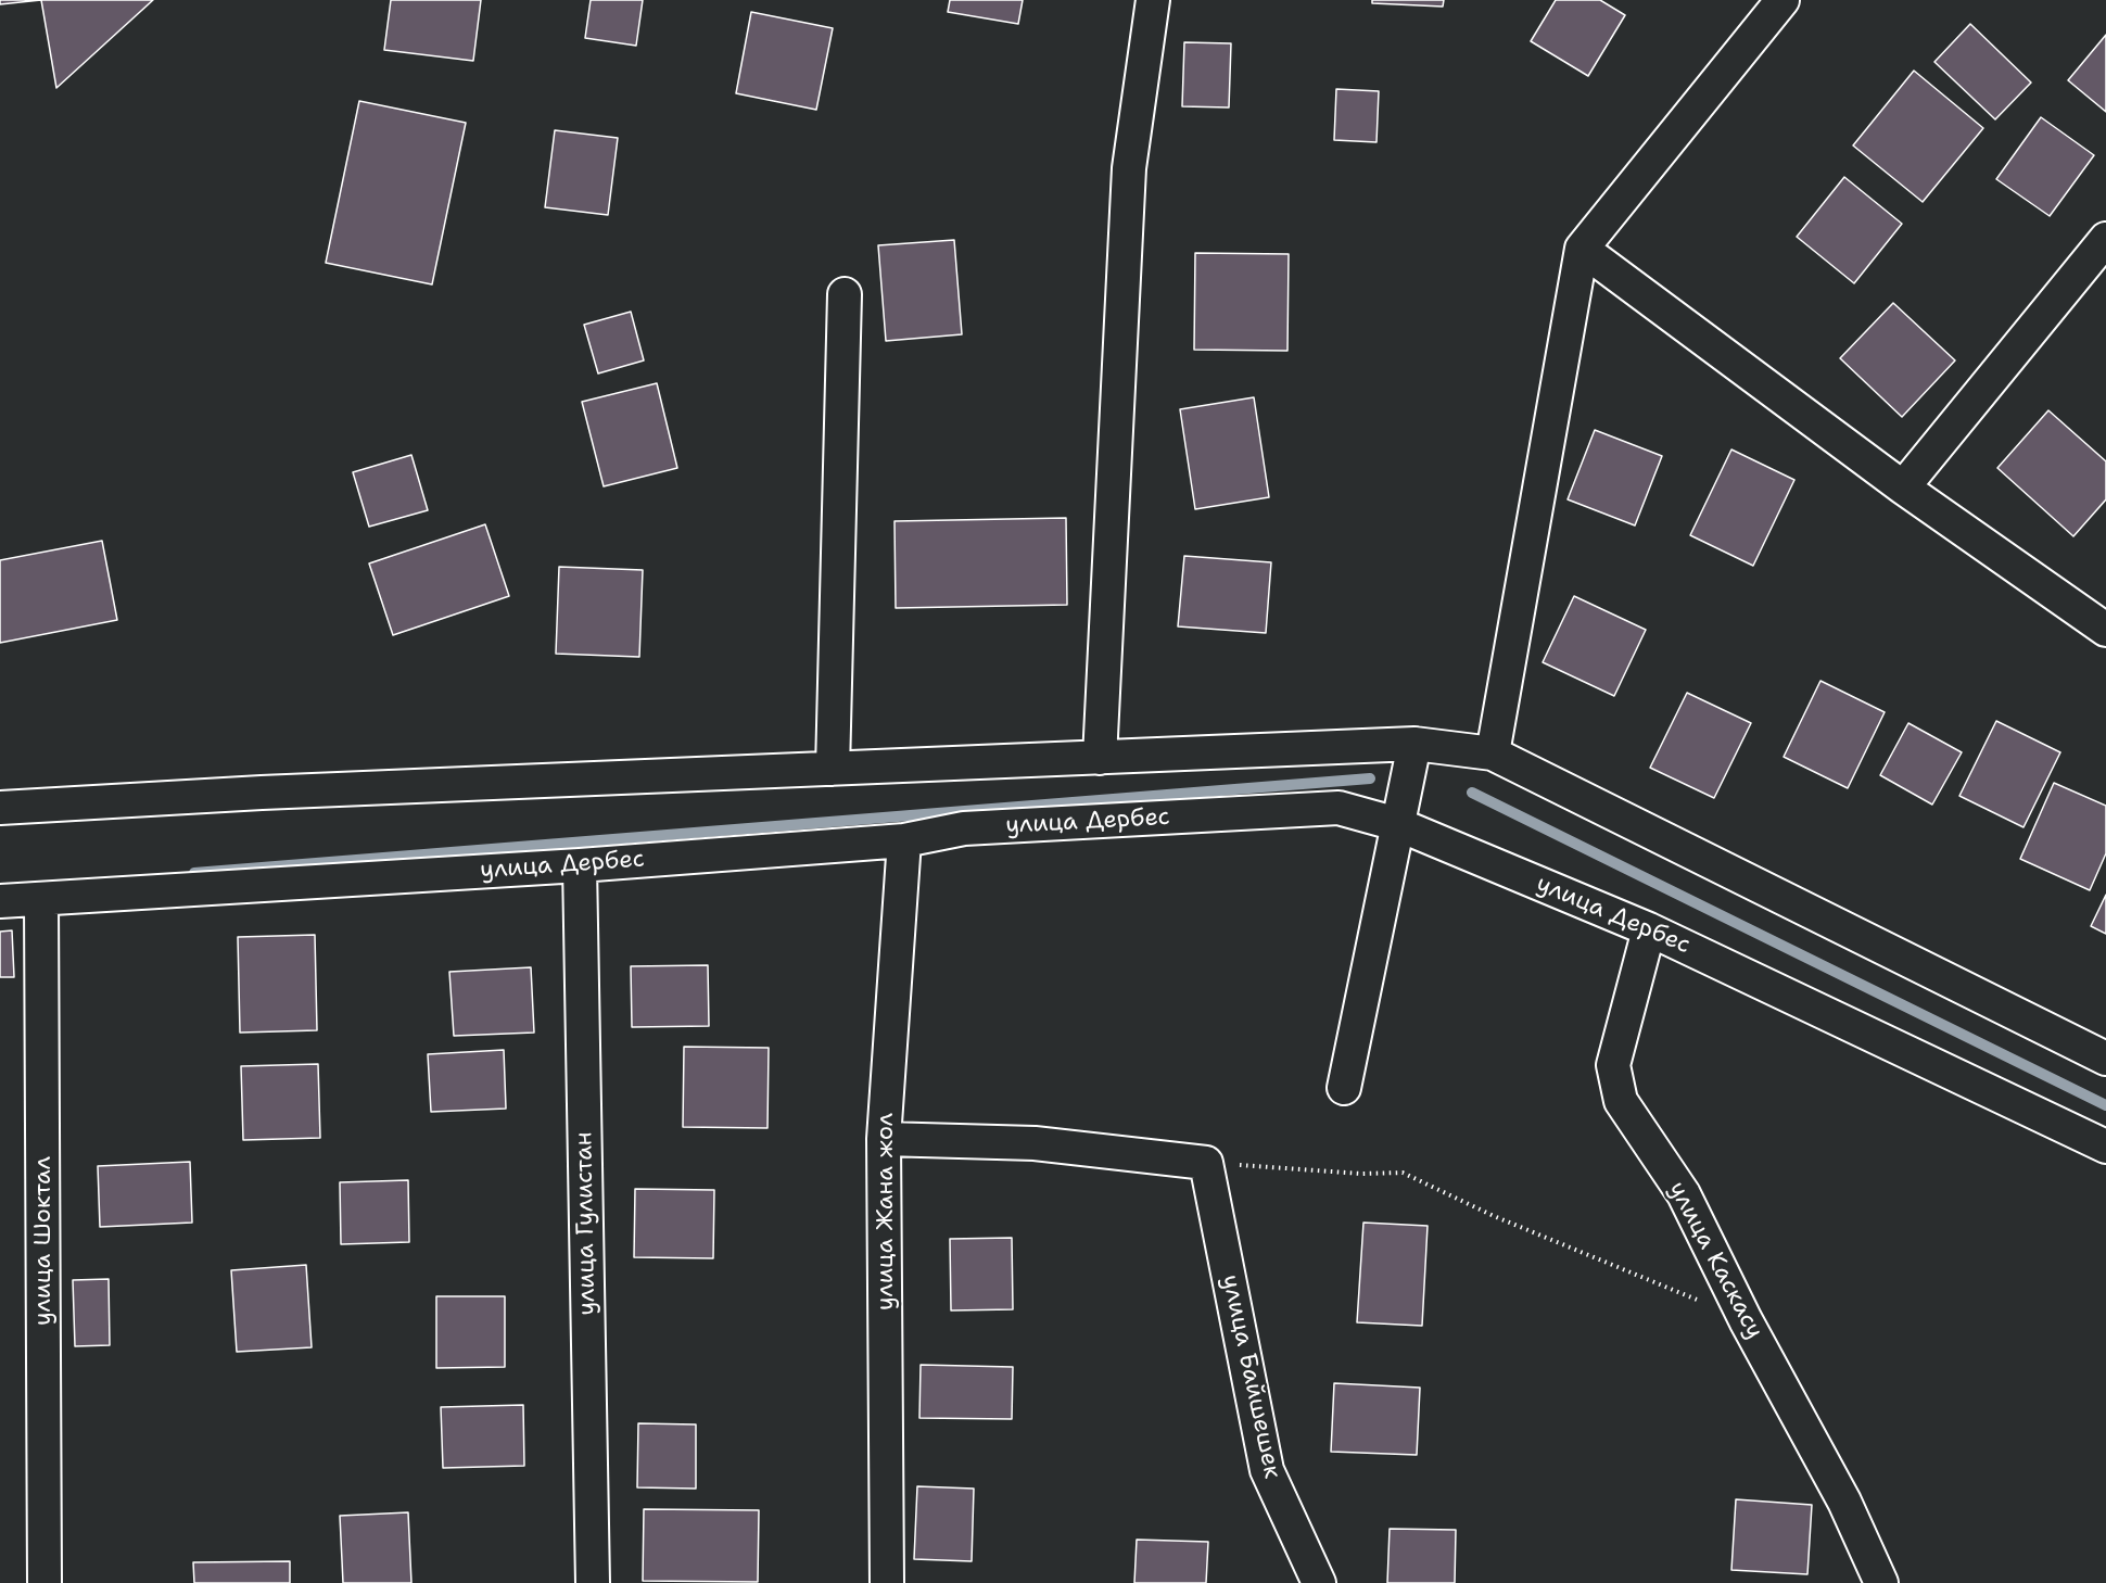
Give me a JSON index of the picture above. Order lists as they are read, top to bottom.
{
  "streets": {
    "street": [
      "улица Дербес",
      "улица Жана жол",
      "улица Гулистан",
      "улица Шоктал",
      "улица Каскасу",
      "улица Байшешек"
    ]
  },
  "crossings": [
    ["улица Дербес", "улица Жана жол"],
    ["улица Дербес", "улица Гулистан"],
    ["улица Дербес", "улица Шоктал"],
    ["улица Дербес", "улица Каскасу"]
  ]
}
